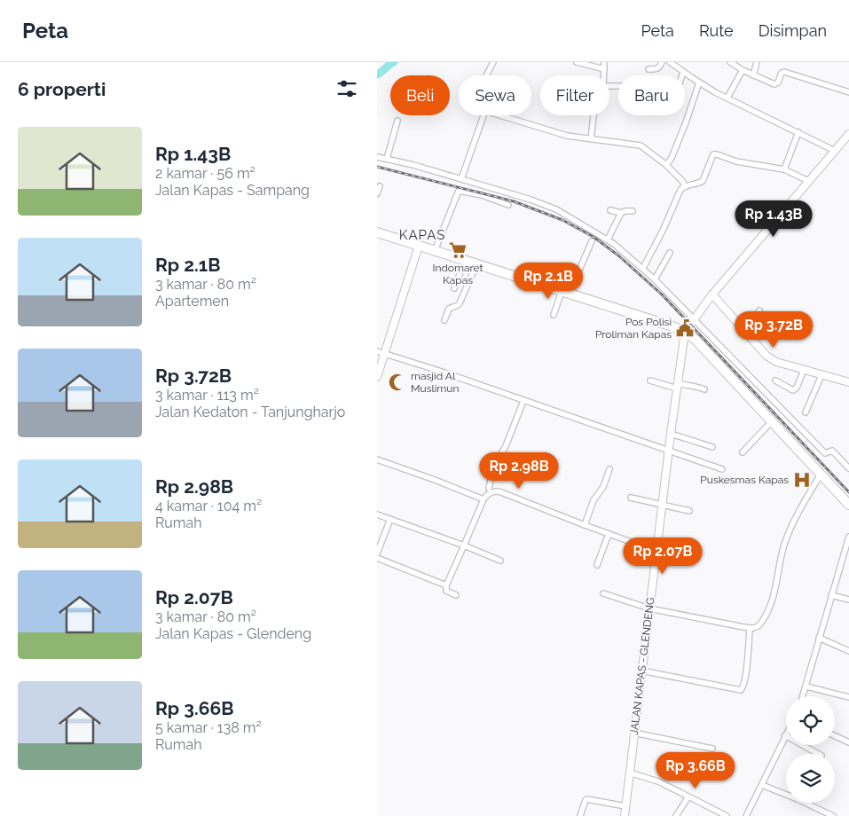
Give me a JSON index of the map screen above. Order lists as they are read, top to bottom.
{
  "streets": {
    "street": ["JALAN KAPAS - GLENDENG"]
  },
  "districts": ["KAPAS"],
  "places": {
    "supermarket": ["Indomaret Kapas"],
    "public building": ["Pos Polisi Proliman Kapas"],
    "mosque": ["masjid Al Muslimun"],
    "hospital": ["Puskesmas Kapas"]
  },
  "page": {
    "header": "Peta",
    "nav": ["Peta", "Rute", "Disimpan"],
    "heading": "6 properti",
    "chip": [
      "Beli",
      "Sewa",
      "Filter",
      "Baru"
    ],
    "list": [
      {
        "name": "Rp 1.43B",
        "note": "2 kamar · 56 m² · Jalan Kapas - Sampang"
      },
      {
        "name": "Rp 2.1B",
        "note": "3 kamar · 80 m² · Apartemen"
      },
      {
        "name": "Rp 3.72B",
        "note": "3 kamar · 113 m² · Jalan Kedaton - Tanjungharjo"
      },
      {
        "name": "Rp 2.98B",
        "note": "4 kamar · 104 m² · Rumah"
      },
      {
        "name": "Rp 2.07B",
        "note": "3 kamar · 80 m² · Jalan Kapas - Glendeng"
      },
      {
        "name": "Rp 3.66B",
        "note": "5 kamar · 138 m² · Rumah"
      }
    ],
    "price": [
      "Rp 1.43B",
      "Rp 2.1B",
      "Rp 3.72B",
      "Rp 2.98B",
      "Rp 2.07B",
      "Rp 3.66B"
    ]
  }
}
